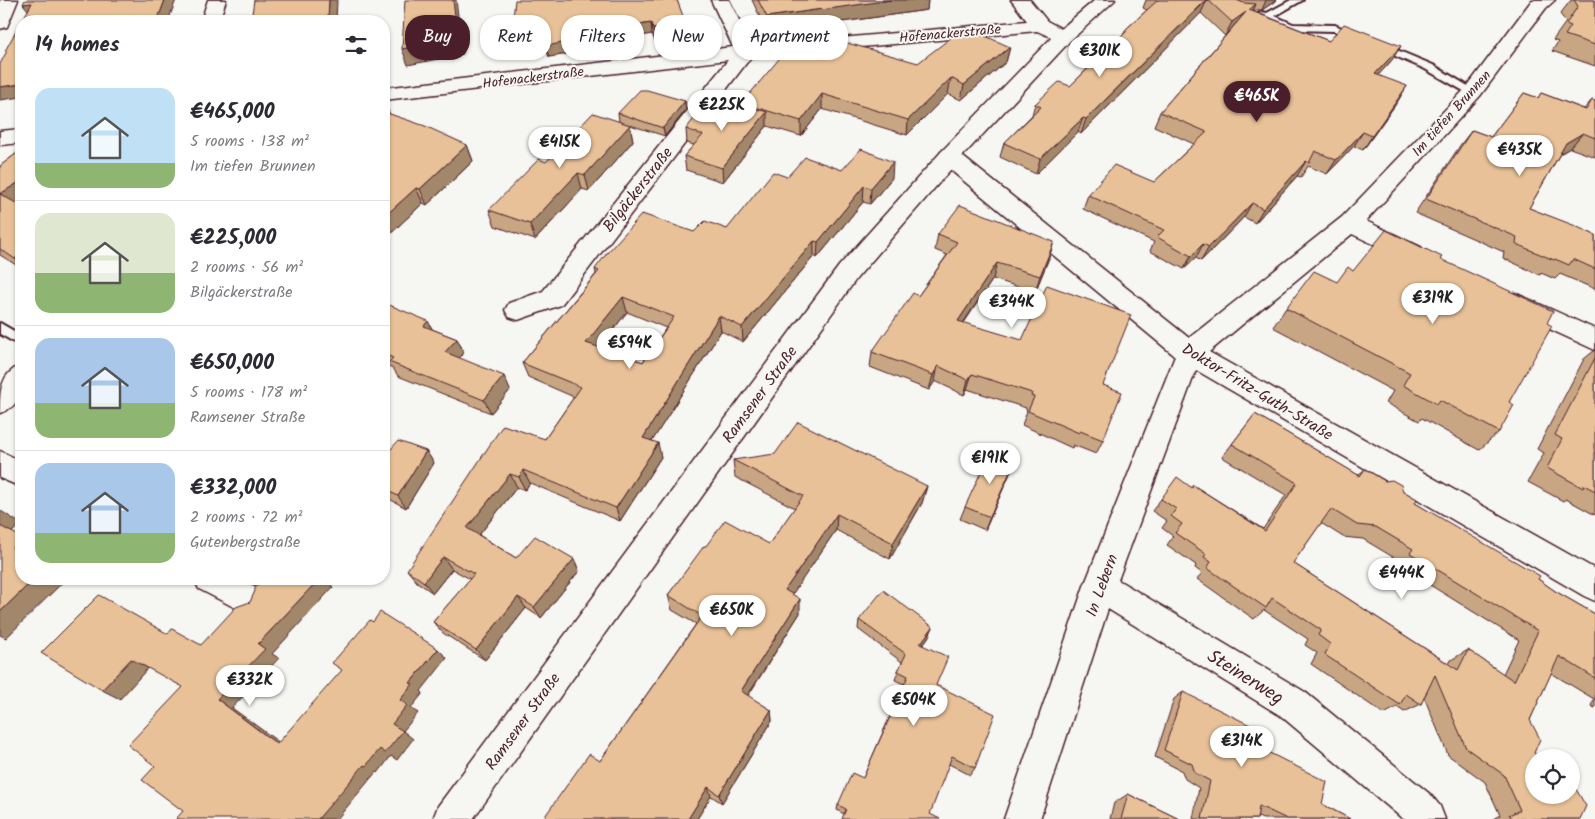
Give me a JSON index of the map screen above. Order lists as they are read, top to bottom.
{
  "streets": {
    "street": [
      "Hofenackerstraße",
      "Im tiefen Brunnen",
      "Bilgäckerstraße",
      "Doktor-Fritz-Guth-Straße",
      "Ramsener Straße",
      "In Lebern",
      "Steinerweg"
    ]
  },
  "crossings": [
    ["Im tiefen Brunnen", "Doktor-Fritz-Guth-Straße"],
    ["Im tiefen Brunnen", "In Lebern"],
    ["Doktor-Fritz-Guth-Straße", "Ramsener Straße"],
    ["Doktor-Fritz-Guth-Straße", "In Lebern"],
    ["In Lebern", "Steinerweg"]
  ],
  "page": {
    "chip": [
      "Buy",
      "Rent",
      "Filters",
      "New",
      "Apartment"
    ],
    "heading": "14 homes",
    "price": [
      "€301K",
      "€465K",
      "€225K",
      "€415K",
      "€435K",
      "€319K",
      "€344K",
      "€594K",
      "€191K",
      "€444K",
      "€650K",
      "€332K",
      "€504K",
      "€314K"
    ],
    "list": [
      {
        "name": "€465,000",
        "note": "5 rooms · 138 m² · Im tiefen Brunnen"
      },
      {
        "name": "€225,000",
        "note": "2 rooms · 56 m² · Bilgäckerstraße"
      },
      {
        "name": "€650,000",
        "note": "5 rooms · 178 m² · Ramsener Straße"
      },
      {
        "name": "€332,000",
        "note": "2 rooms · 72 m² · Gutenbergstraße"
      }
    ]
  }
}
